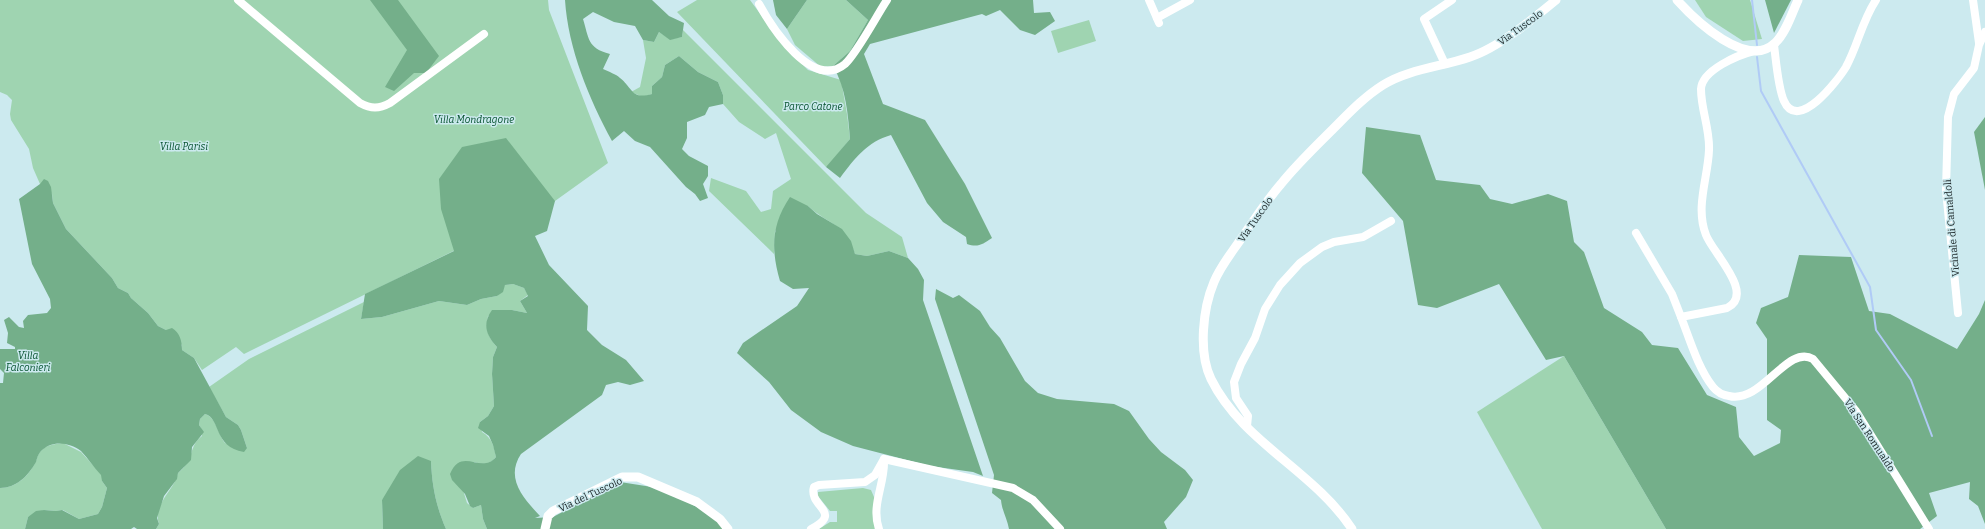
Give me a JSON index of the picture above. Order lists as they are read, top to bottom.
{
  "streets": {
    "street": [
      "Via Tuscolo",
      "Vicinale di Camaldoli",
      "Via San Romualdo",
      "Via del Tuscolo"
    ]
  },
  "parks": [
    "Parco Catone",
    "Villa Mondragone",
    "Villa Parisi",
    "Villa Falconieri"
  ]
}
